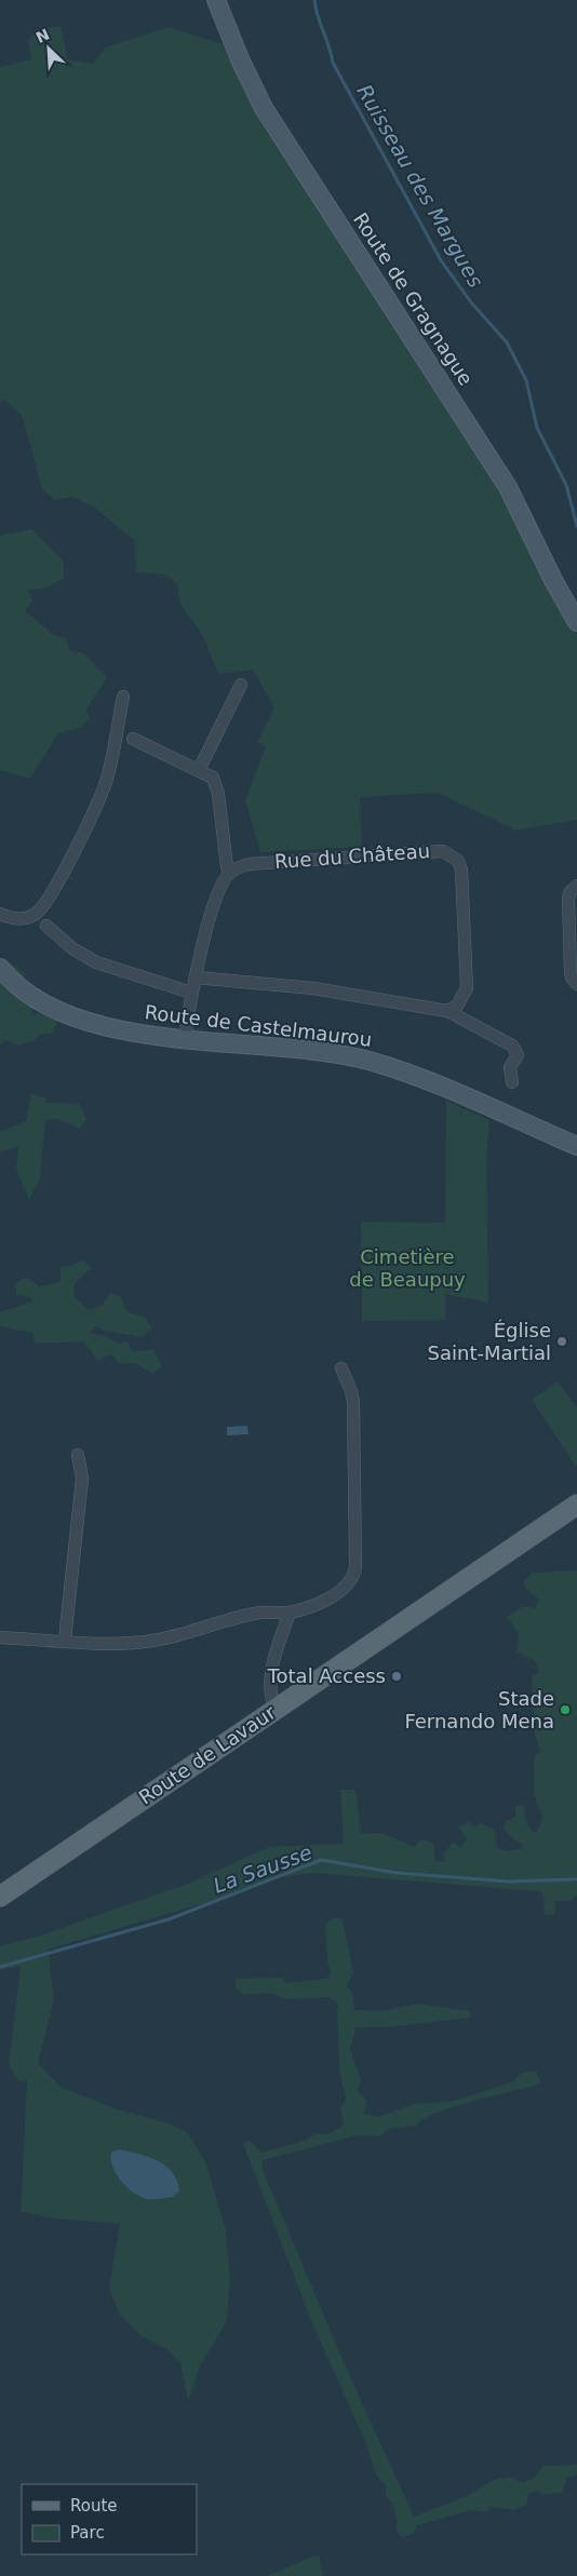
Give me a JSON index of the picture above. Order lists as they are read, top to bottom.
{
  "streets": {
    "main road": ["Route de Lavaur"],
    "street": ["Route de Gragnague", "Rue du Château", "Route de Castelmaurou"]
  },
  "water": ["Ruisseau des Margues", "La Sausse"],
  "parks": ["Cimetière de Beaupuy"],
  "places": ["Église Saint-Martial", "Total Access", "Stade Fernando Mena"],
  "legend": ["Route", "Parc"],
  "north": "top left"
}
